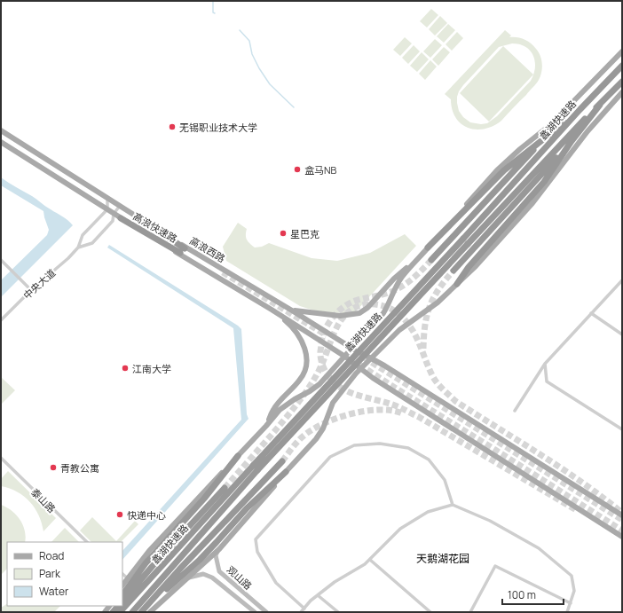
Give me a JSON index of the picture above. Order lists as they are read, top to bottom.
{
  "streets": {
    "highway": ["蠡湖快速路", "高浪快速路"],
    "main road": ["高浪西路", "观山路"],
    "street": ["中央大道", "泰山路"]
  },
  "crossings": [
    ["高浪快速路", "高浪西路"]
  ],
  "districts": ["天鹅湖花园"],
  "places": [
    "无锡职业技术大学",
    "盒马NB",
    "星巴克",
    "江南大学",
    "青教公寓",
    "快递中心"
  ],
  "legend": ["Road", "Park", "Water"],
  "scale_bar": "100 m"
}
